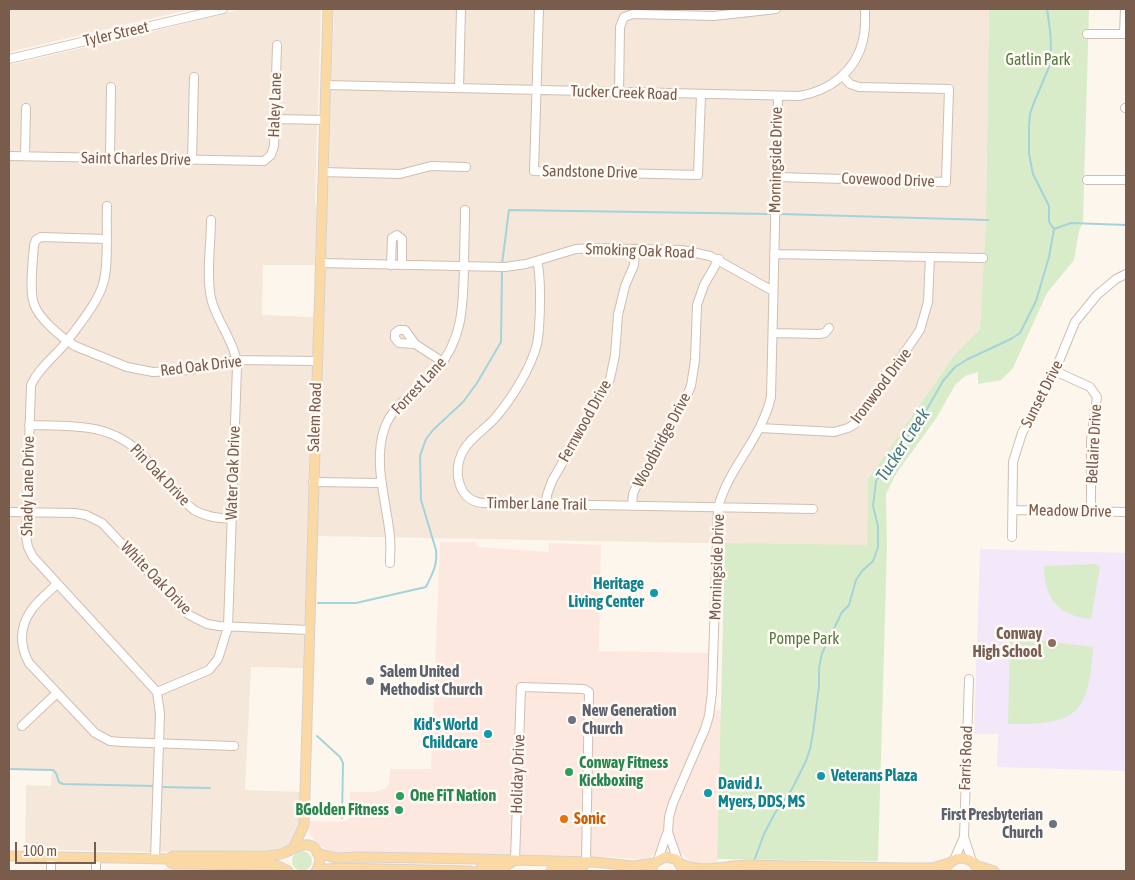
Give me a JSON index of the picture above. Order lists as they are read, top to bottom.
{
  "streets": {
    "main road": ["Salem Road"],
    "street": [
      "Tyler Street",
      "Tucker Creek Road",
      "Haley Lane",
      "Saint Charles Drive",
      "Morningside Drive",
      "Sandstone Drive",
      "Covewood Drive",
      "Smoking Oak Road",
      "Red Oak Drive",
      "Forrest Lane",
      "Ironwood Drive",
      "Sunset Drive",
      "Fernwood Drive",
      "Woodbridge Drive",
      "Bellaire Drive",
      "Water Oak Drive",
      "Pin Oak Drive",
      "Shady Lane Drive",
      "Timber Lane Trail",
      "Meadow Drive",
      "White Oak Drive",
      "Farris Road",
      "Holiday Drive"
    ]
  },
  "crossings": [
    ["Tucker Creek Road", "Morningside Drive"],
    ["Tucker Creek Road", "Sandstone Drive"],
    ["Tucker Creek Road", "Covewood Drive"],
    ["Tucker Creek Road", "Salem Road"],
    ["Haley Lane", "Saint Charles Drive"],
    ["Morningside Drive", "Covewood Drive"],
    ["Morningside Drive", "Smoking Oak Road"],
    ["Morningside Drive", "Ironwood Drive"],
    ["Morningside Drive", "Timber Lane Trail"],
    ["Smoking Oak Road", "Forrest Lane"],
    ["Smoking Oak Road", "Salem Road"],
    ["Smoking Oak Road", "Fernwood Drive"],
    ["Smoking Oak Road", "Woodbridge Drive"],
    ["Smoking Oak Road", "Timber Lane Trail"],
    ["Red Oak Drive", "Salem Road"],
    ["Red Oak Drive", "Water Oak Drive"],
    ["Red Oak Drive", "Shady Lane Drive"],
    ["Sunset Drive", "Bellaire Drive"],
    ["Sunset Drive", "Meadow Drive"],
    ["Salem Road", "White Oak Drive"],
    ["Fernwood Drive", "Timber Lane Trail"],
    ["Woodbridge Drive", "Timber Lane Trail"],
    ["Bellaire Drive", "Meadow Drive"],
    ["Water Oak Drive", "Pin Oak Drive"],
    ["Water Oak Drive", "Shady Lane Drive"],
    ["Water Oak Drive", "White Oak Drive"],
    ["Pin Oak Drive", "Shady Lane Drive"],
    ["Shady Lane Drive", "White Oak Drive"]
  ],
  "water": ["Tucker Creek"],
  "parks": ["Gatlin Park", "Pompe Park"],
  "places": [
    "Heritage Living Center",
    "Conway High School",
    "Salem United Methodist Church",
    "New Generation Church",
    "Kid's World Childcare",
    "Conway Fitness Kickboxing",
    "Veterans Plaza",
    "David J. Myers, DDS, MS",
    "One FiT Nation",
    "BGolden Fitness",
    "Sonic",
    "First Presbyterian Church"
  ],
  "scale_bar": "100 m"
}
